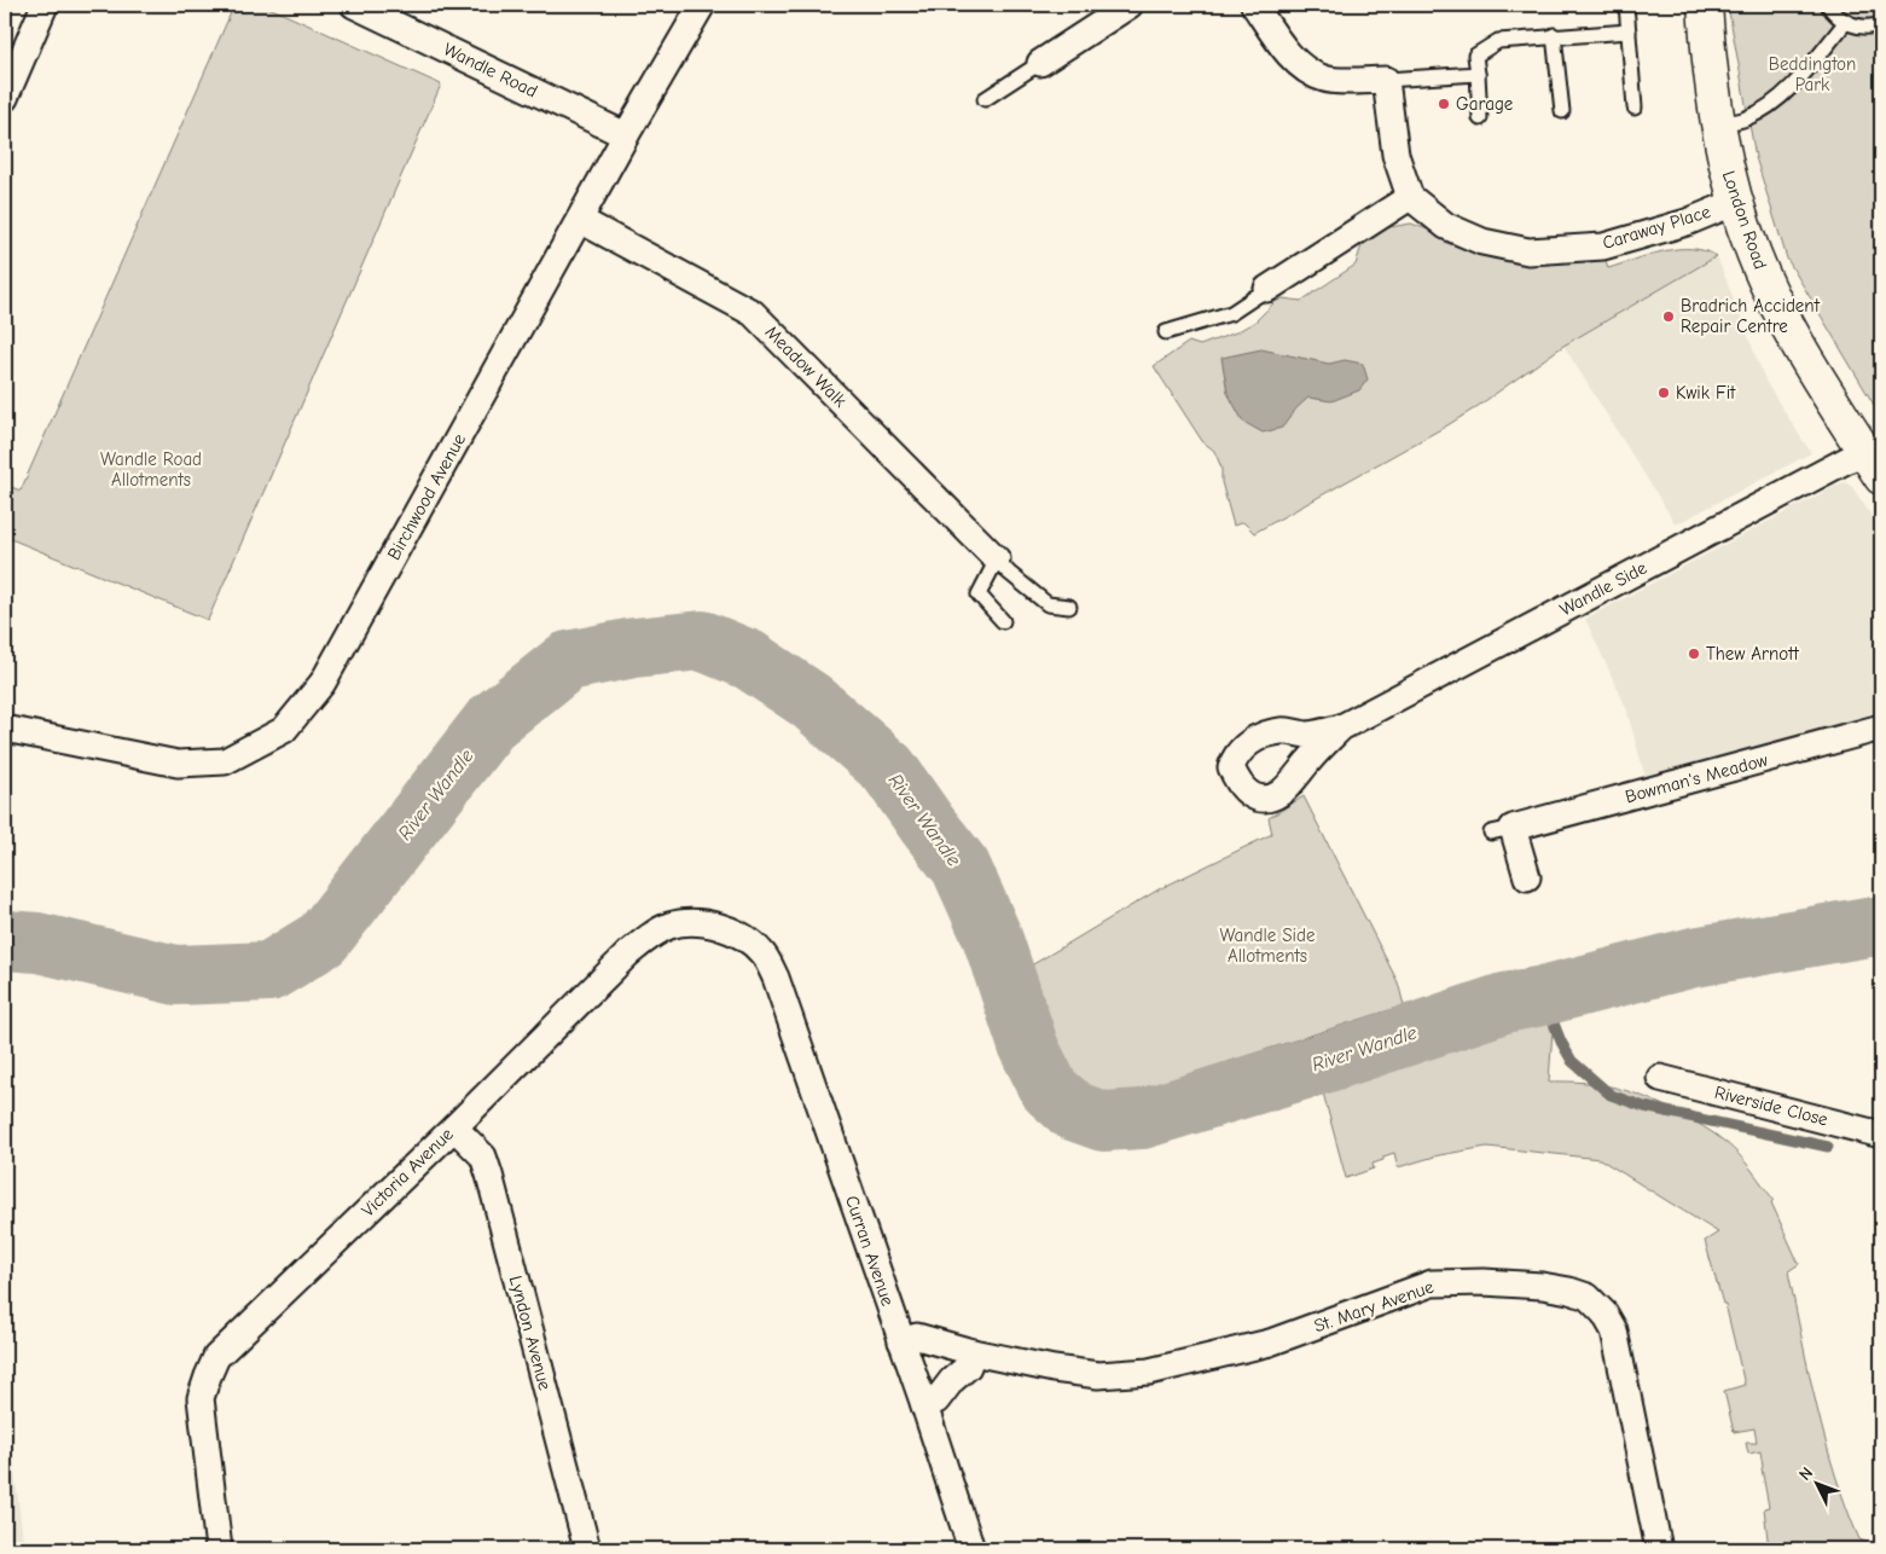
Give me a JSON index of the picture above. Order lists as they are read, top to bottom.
{
  "streets": {
    "main road": ["London Road"],
    "street": [
      "Wandle Road",
      "Caraway Place",
      "Meadow Walk",
      "Birchwood Avenue",
      "Wandle Side",
      "Bowman's Meadow",
      "Riverside Close",
      "Victoria Avenue",
      "Curran Avenue",
      "St. Mary Avenue",
      "Lyndon Avenue"
    ]
  },
  "crossings": [
    ["Wandle Road", "Birchwood Avenue"],
    ["London Road", "Caraway Place"],
    ["London Road", "Wandle Side"],
    ["Meadow Walk", "Birchwood Avenue"],
    ["Victoria Avenue", "Curran Avenue"],
    ["Victoria Avenue", "Lyndon Avenue"],
    ["Curran Avenue", "St. Mary Avenue"]
  ],
  "water": ["River Wandle"],
  "parks": ["Beddington Park", "Wandle Road Allotments", "Wandle Side Allotments"],
  "places": [
    "Garage",
    "Bradrich Accident Repair Centre",
    "Kwik Fit",
    "Thew Arnott"
  ],
  "north": "top left"
}
